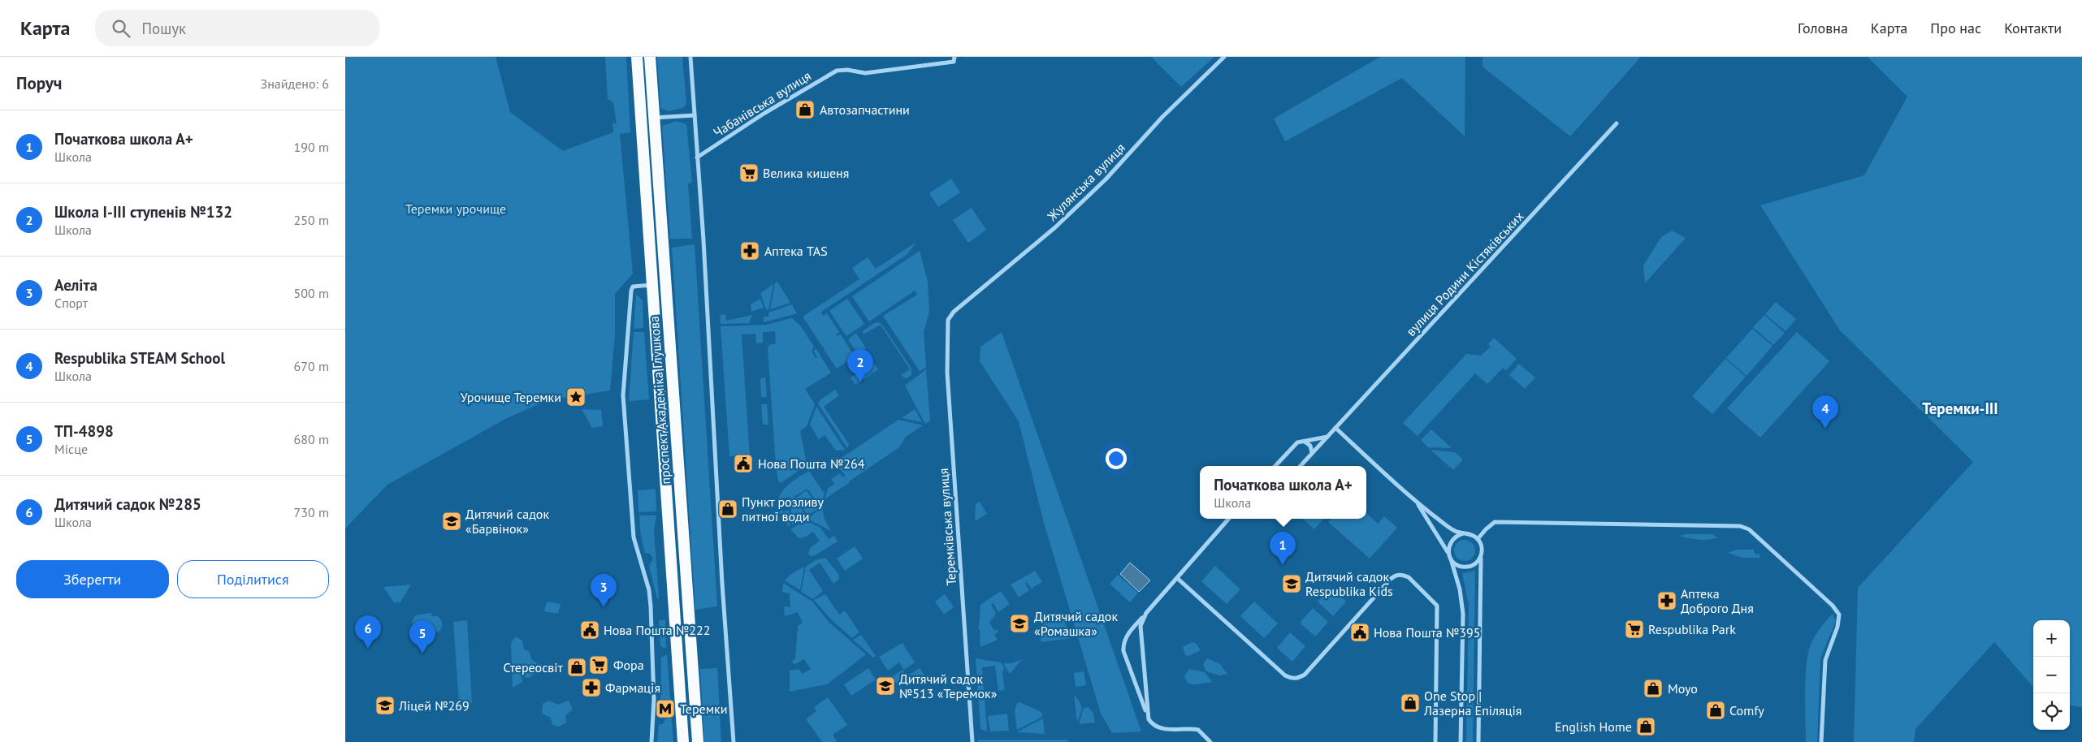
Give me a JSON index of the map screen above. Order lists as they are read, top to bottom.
{
  "streets": {
    "highway": ["проспект Академіка Глушкова"],
    "street": [
      "Чабанівська вулиця",
      "Жулянська вулиця",
      "вулиця Родини Кістяківських",
      "Теремківська вулиця"
    ]
  },
  "crossings": [
    ["Жулянська вулиця", "Теремківська вулиця"]
  ],
  "districts": ["Теремки-III"],
  "parks": ["Теремки урочище"],
  "places": {
    "shop": [
      "Автозапчастини",
      "Пункт розливу питної води",
      "Стереосвіт",
      "Moyo",
      "One Stop | Лазерна Епіляція",
      "Comfy",
      "English Home"
    ],
    "supermarket": ["Велика кишеня", "Respublika Park", "Фора"],
    "pharmacy": ["Аптека TAS", "Аптека Доброго Дня", "Фармація"],
    "place": ["Урочище Теремки"],
    "public building": ["Нова Пошта №264", "Нова Пошта №222", "Нова Пошта №395"],
    "school or university": [
      "Дитячий садок «Барвінок»",
      "Дитячий садок Respublika Kids",
      "Дитячий садок «Ромашка»",
      "Дитячий садок №513 «Теремок»",
      "Ліцей №269"
    ],
    "metro station": ["Теремки"]
  },
  "page": {
    "header": "Карта",
    "search": "Пошук",
    "nav": [
      "Головна",
      "Карта",
      "Про нас",
      "Контакти"
    ],
    "heading": ["Поруч", "Знайдено: 6"],
    "list": [
      {
        "mark": "1",
        "name": "Початкова школа А+",
        "note": "Школа",
        "value": "190 m"
      },
      {
        "mark": "2",
        "name": "Школа І-ІІІ ступенів №132",
        "note": "Школа",
        "value": "250 m"
      },
      {
        "mark": "3",
        "name": "Аеліта",
        "note": "Спорт",
        "value": "500 m"
      },
      {
        "mark": "4",
        "name": "Respublika STEAM School",
        "note": "Школа",
        "value": "670 m"
      },
      {
        "mark": "5",
        "name": "ТП-4898",
        "note": "Місце",
        "value": "680 m"
      },
      {
        "mark": "6",
        "name": "Дитячий садок №285",
        "note": "Школа",
        "value": "730 m"
      }
    ],
    "pins": [
      "2",
      "4",
      "1",
      "3",
      "6",
      "5"
    ],
    "popup": ["Початкова школа А+", "Школа"],
    "buttons": ["Зберегти", "Поділитися"],
    "map_buttons": ["+", "−"]
  }
}
